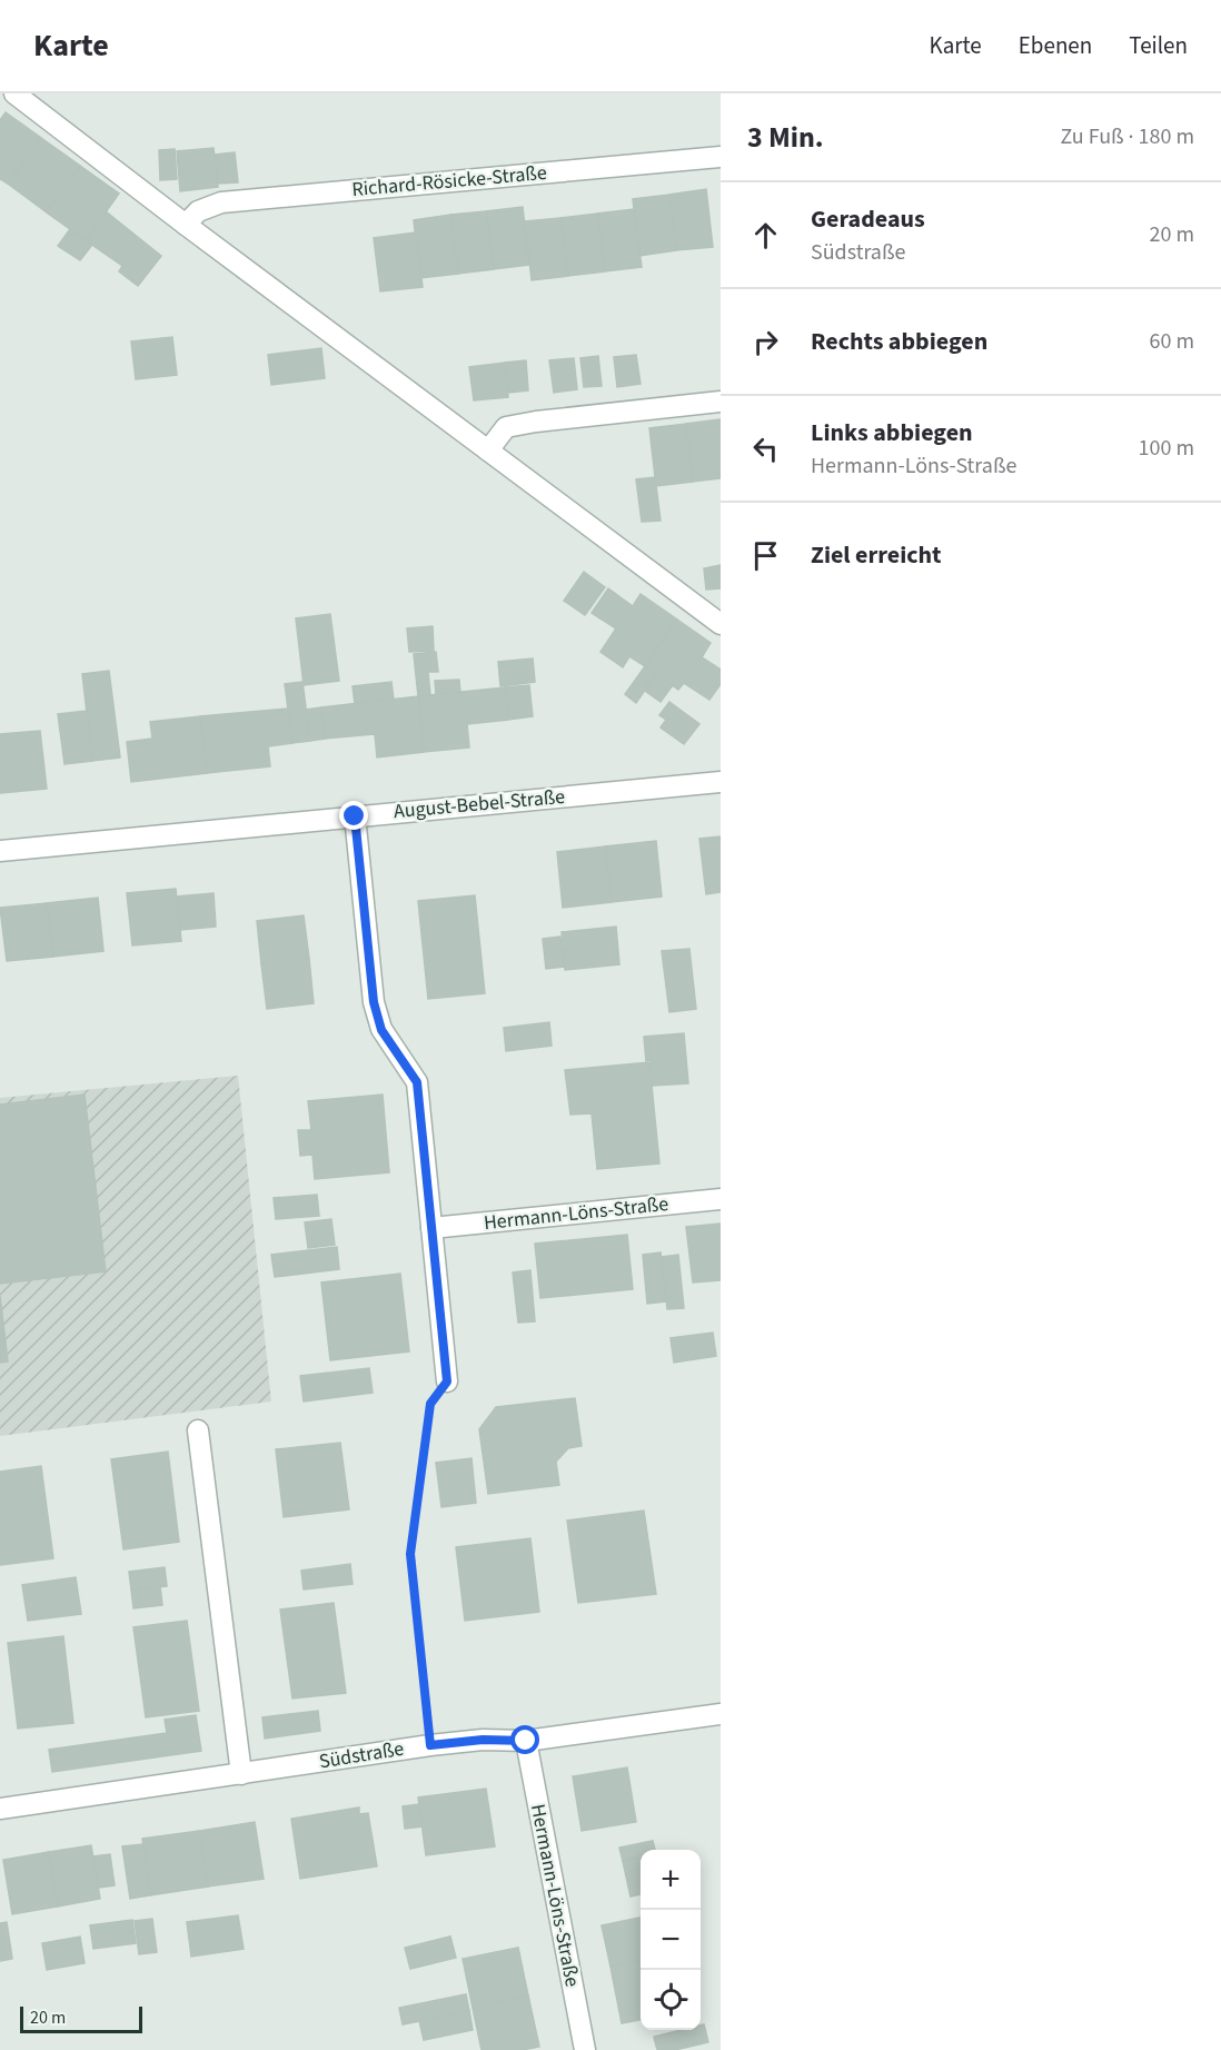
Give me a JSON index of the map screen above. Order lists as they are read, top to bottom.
{
  "streets": {
    "street": [
      "Richard-Rösicke-Straße",
      "August-Bebel-Straße",
      "Hermann-Löns-Straße",
      "Südstraße"
    ]
  },
  "crossings": [
    ["Hermann-Löns-Straße", "Südstraße"]
  ],
  "scale_bar": "20 m",
  "page": {
    "header": "Karte",
    "nav": ["Karte", "Ebenen", "Teilen"],
    "heading": ["3 Min.", "Zu Fuß · 180 m"],
    "list": [
      ["Geradeaus", "Südstraße", "20 m"],
      ["Rechts abbiegen", "60 m"],
      ["Links abbiegen", "Hermann-Löns-Straße", "100 m"],
      "Ziel erreicht"
    ],
    "map_buttons": ["+", "−"],
    "scale": "20 m"
  }
}
